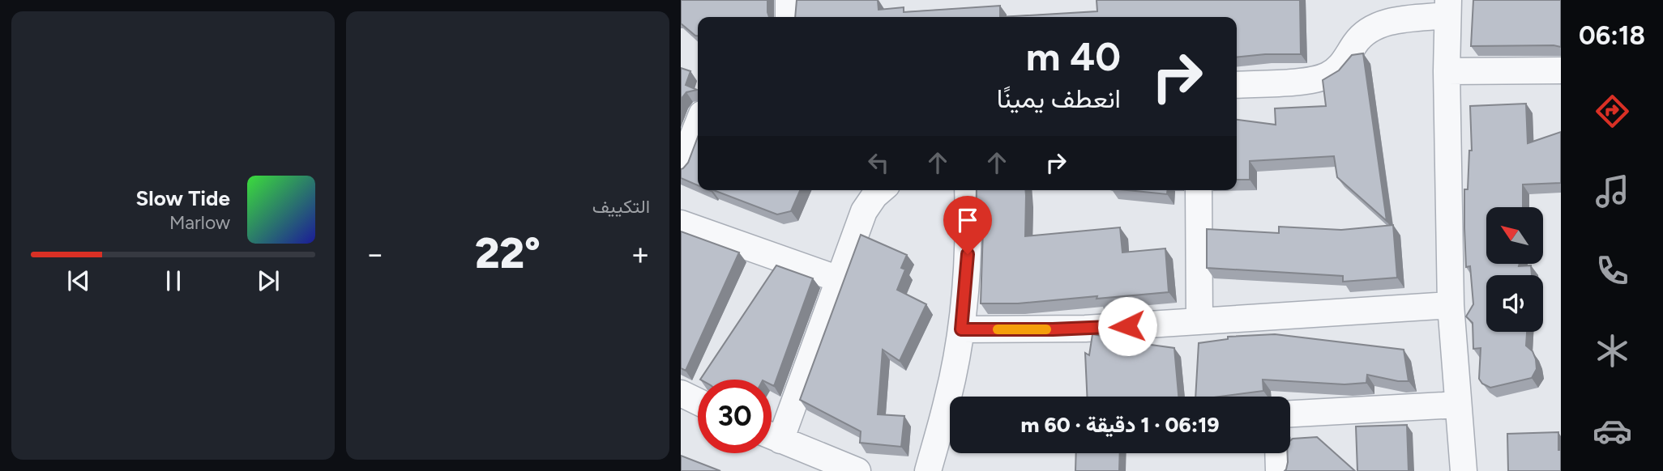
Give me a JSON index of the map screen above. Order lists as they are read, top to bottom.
{
  "north": "top left",
  "page": {
    "tabs": "06:18",
    "tile": "التكييف",
    "turn": ["40 m", "انعطف يمينًا"],
    "song": ["Slow Tide", "Marlow"],
    "heat": ["−", "22°", "+"],
    "limit": "30",
    "trip": "06:19 · 1 دقيقة · 60 m"
  }
}
